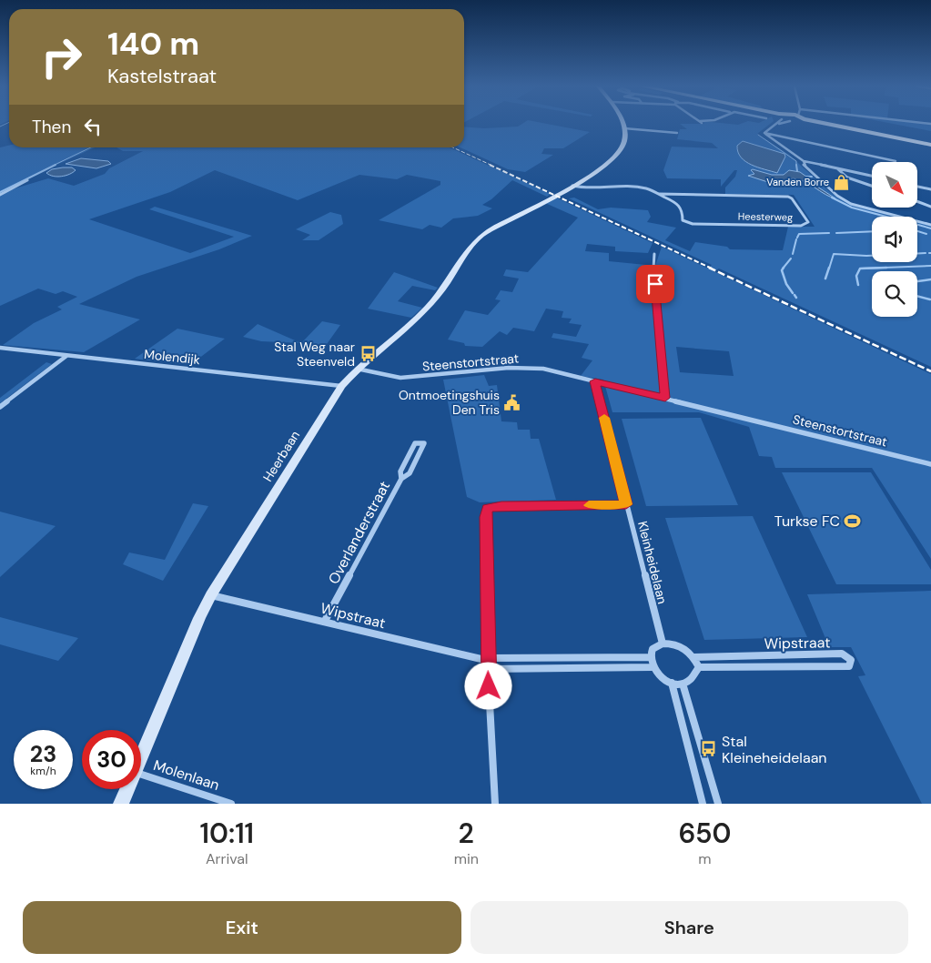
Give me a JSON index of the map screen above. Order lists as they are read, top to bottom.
{
  "streets": {
    "street": [
      "Heesterweg",
      "Molendijk",
      "Steenstortstraat",
      "Heerbaan",
      "Overlanderstraat",
      "Kleinheidelaan",
      "Wipstraat",
      "Molenlaan"
    ]
  },
  "crossings": [
    ["Heesterweg", "Heerbaan"],
    ["Molendijk", "Heerbaan"],
    ["Steenstortstraat", "Heerbaan"],
    ["Steenstortstraat", "Kleinheidelaan"],
    ["Heerbaan", "Wipstraat"],
    ["Overlanderstraat", "Wipstraat"],
    ["Kleinheidelaan", "Wipstraat"]
  ],
  "places": {
    "shop": ["Vanden Borre"],
    "bus stop": ["Stal Weg naar Steenveld", "Stal Kleineheidelaan"],
    "public building": ["Ontmoetingshuis Den Tris"],
    "sports": ["Turkse FC"]
  },
  "north": "bottom right",
  "page": {
    "turn": ["140 m", "Kastelstraat"],
    "then": "Then",
    "speed": "23 km/h",
    "limit": "30",
    "eta": [
      "10:11",
      "Arrival",
      "2",
      "min",
      "650",
      "m"
    ],
    "buttons": ["Exit", "Share"]
  }
}
